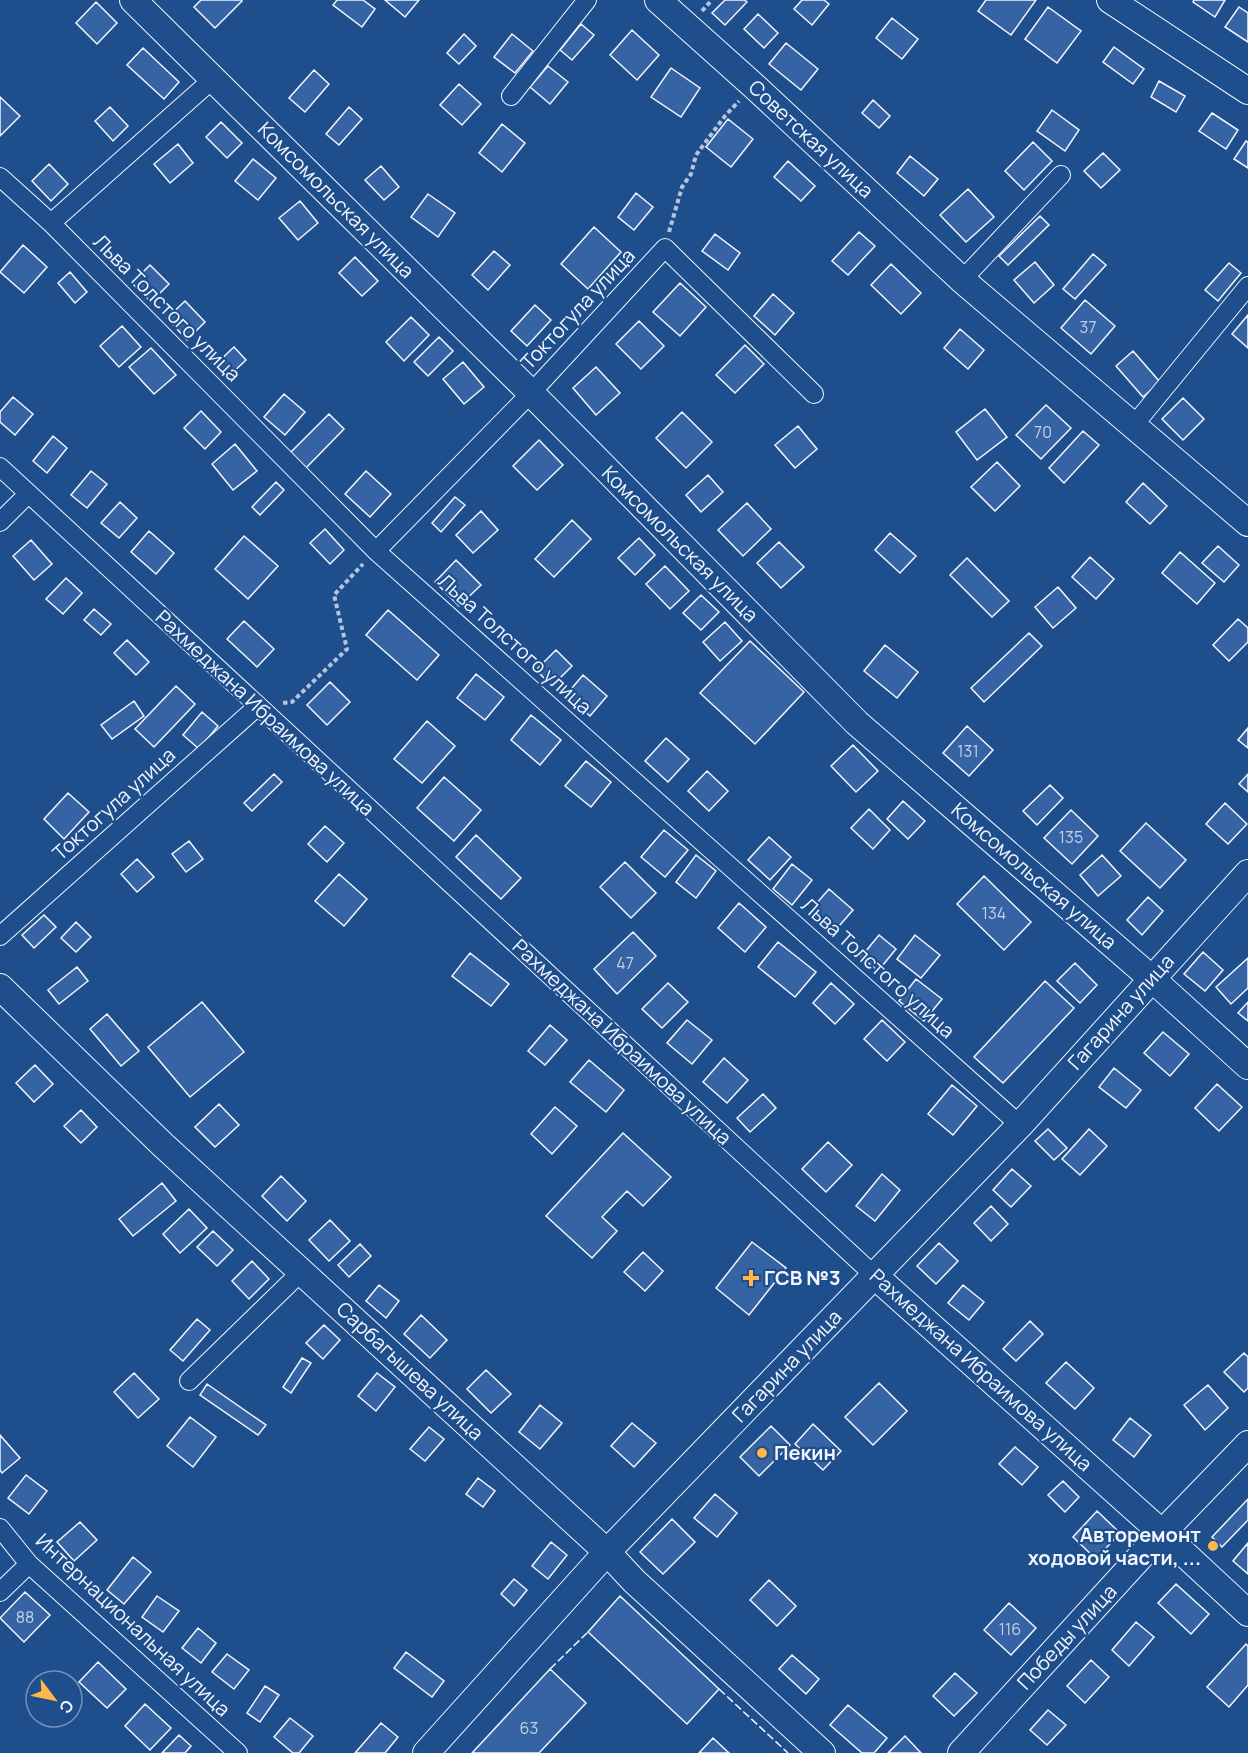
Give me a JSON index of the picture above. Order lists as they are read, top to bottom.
{
  "streets": {
    "street": [
      "Советская улица",
      "Комсомольская улица",
      "Льва Толстого улица",
      "Токтогула улица",
      "Рахмеджана Ибраимова улица",
      "Гагарина улица",
      "Сарбагышева улица",
      "Интернациональная улица",
      "Победы улица"
    ]
  },
  "crossings": [
    ["Комсомольская улица", "Токтогула улица"],
    ["Комсомольская улица", "Гагарина улица"],
    ["Льва Толстого улица", "Токтогула улица"],
    ["Льва Толстого улица", "Гагарина улица"],
    ["Токтогула улица", "Рахмеджана Ибраимова улица"],
    ["Рахмеджана Ибраимова улица", "Гагарина улица"],
    ["Рахмеджана Ибраимова улица", "Победы улица"],
    ["Гагарина улица", "Сарбагышева улица"]
  ],
  "places": {
    "health": ["ГСВ №3"],
    "other": ["Пекин", "Авторемонт ходовой части, ..."]
  },
  "house_numbers": [
    "37",
    "70",
    "131",
    "135",
    "134",
    "47",
    "88",
    "116",
    "63"
  ],
  "north": "bottom right"
}
